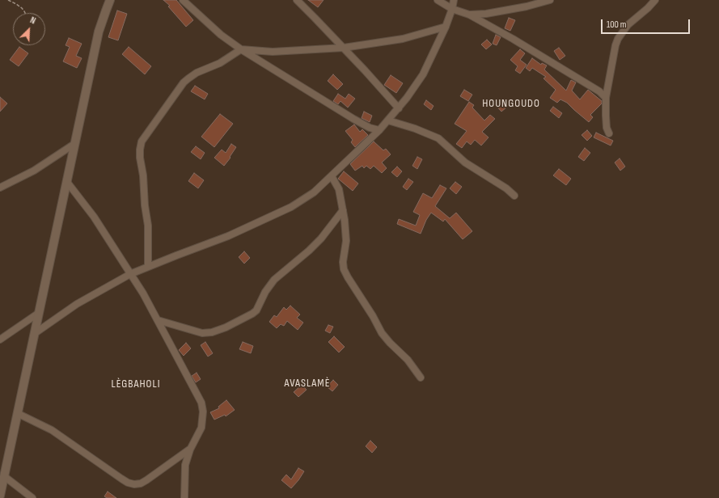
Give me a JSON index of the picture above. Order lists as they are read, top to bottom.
{
  "districts": ["HOUNGOUDO", "AVASLAMÈ", "LÈGBAHOLI"],
  "scale_bar": "100 m",
  "north": "top right"
}
